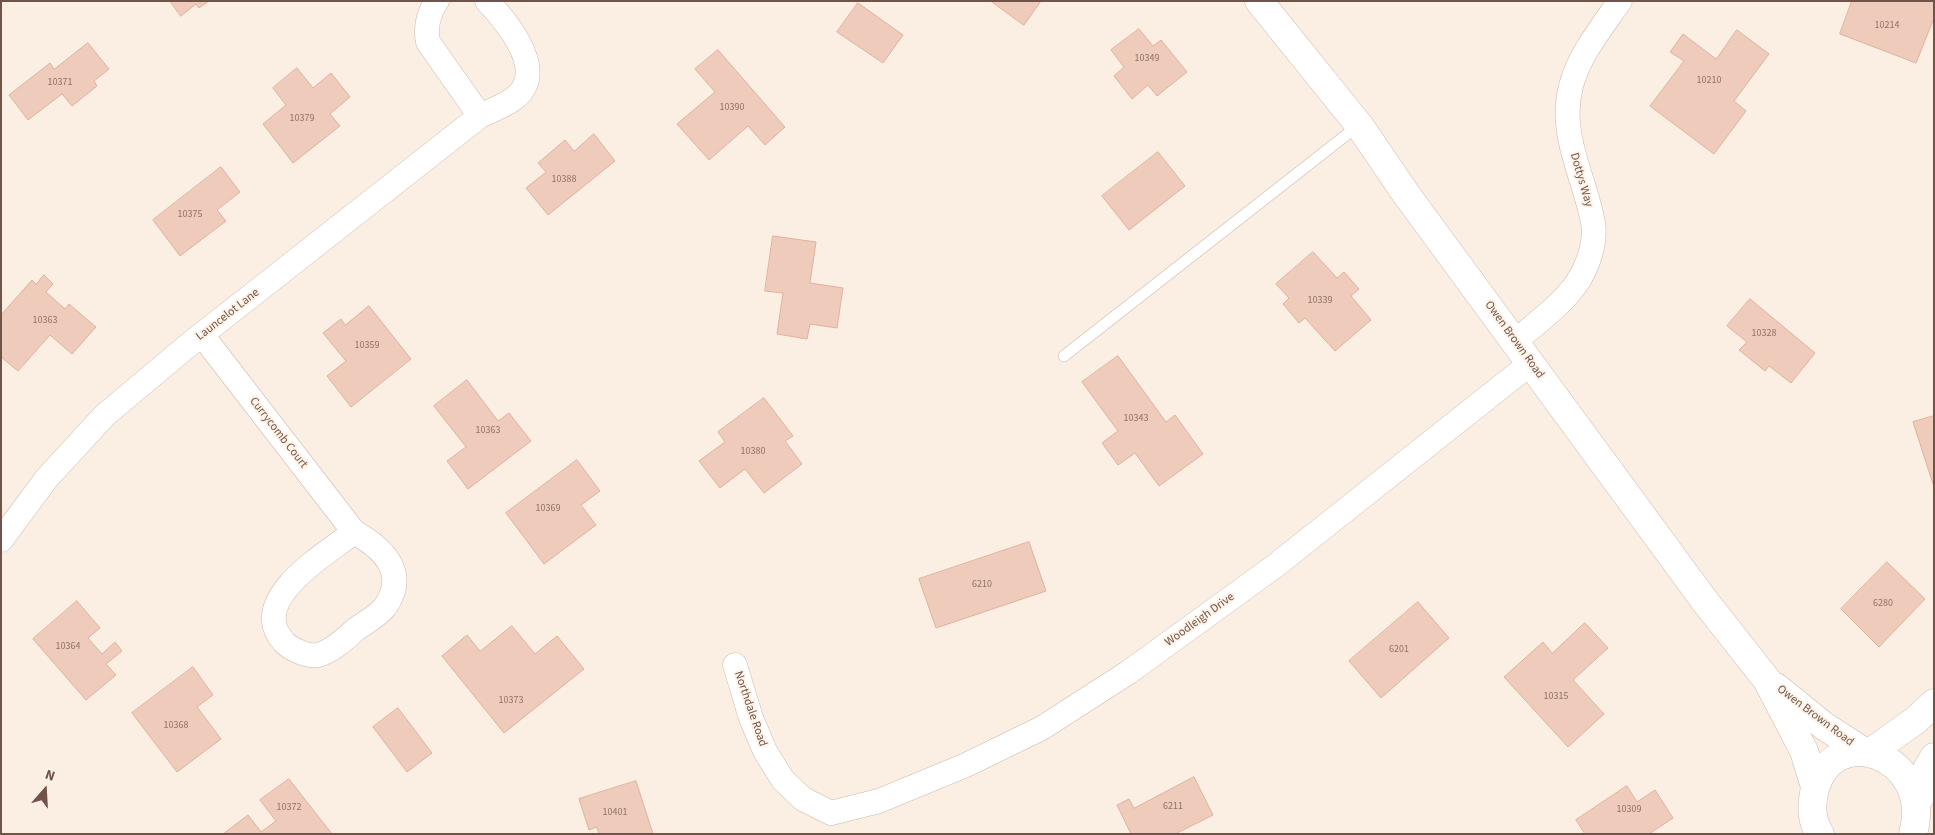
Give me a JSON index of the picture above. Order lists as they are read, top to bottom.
{
  "streets": {
    "street": [
      "Dottys Way",
      "Launcelot Lane",
      "Owen Brown Road",
      "Currycomb Court",
      "Woodleigh Drive",
      "Northdale Road"
    ]
  },
  "crossings": [
    ["Dottys Way", "Owen Brown Road"],
    ["Launcelot Lane", "Currycomb Court"],
    ["Owen Brown Road", "Woodleigh Drive"],
    ["Woodleigh Drive", "Northdale Road"]
  ],
  "house_numbers": [
    "10214",
    "10349",
    "10210",
    "10371",
    "10390",
    "10379",
    "10388",
    "10375",
    "10339",
    "10363",
    "10328",
    "10359",
    "10343",
    "10363",
    "10380",
    "10369",
    "6210",
    "6280",
    "10364",
    "6201",
    "10315",
    "10373",
    "10368",
    "6211",
    "10372",
    "10309",
    "10401"
  ],
  "north": "top"
}
